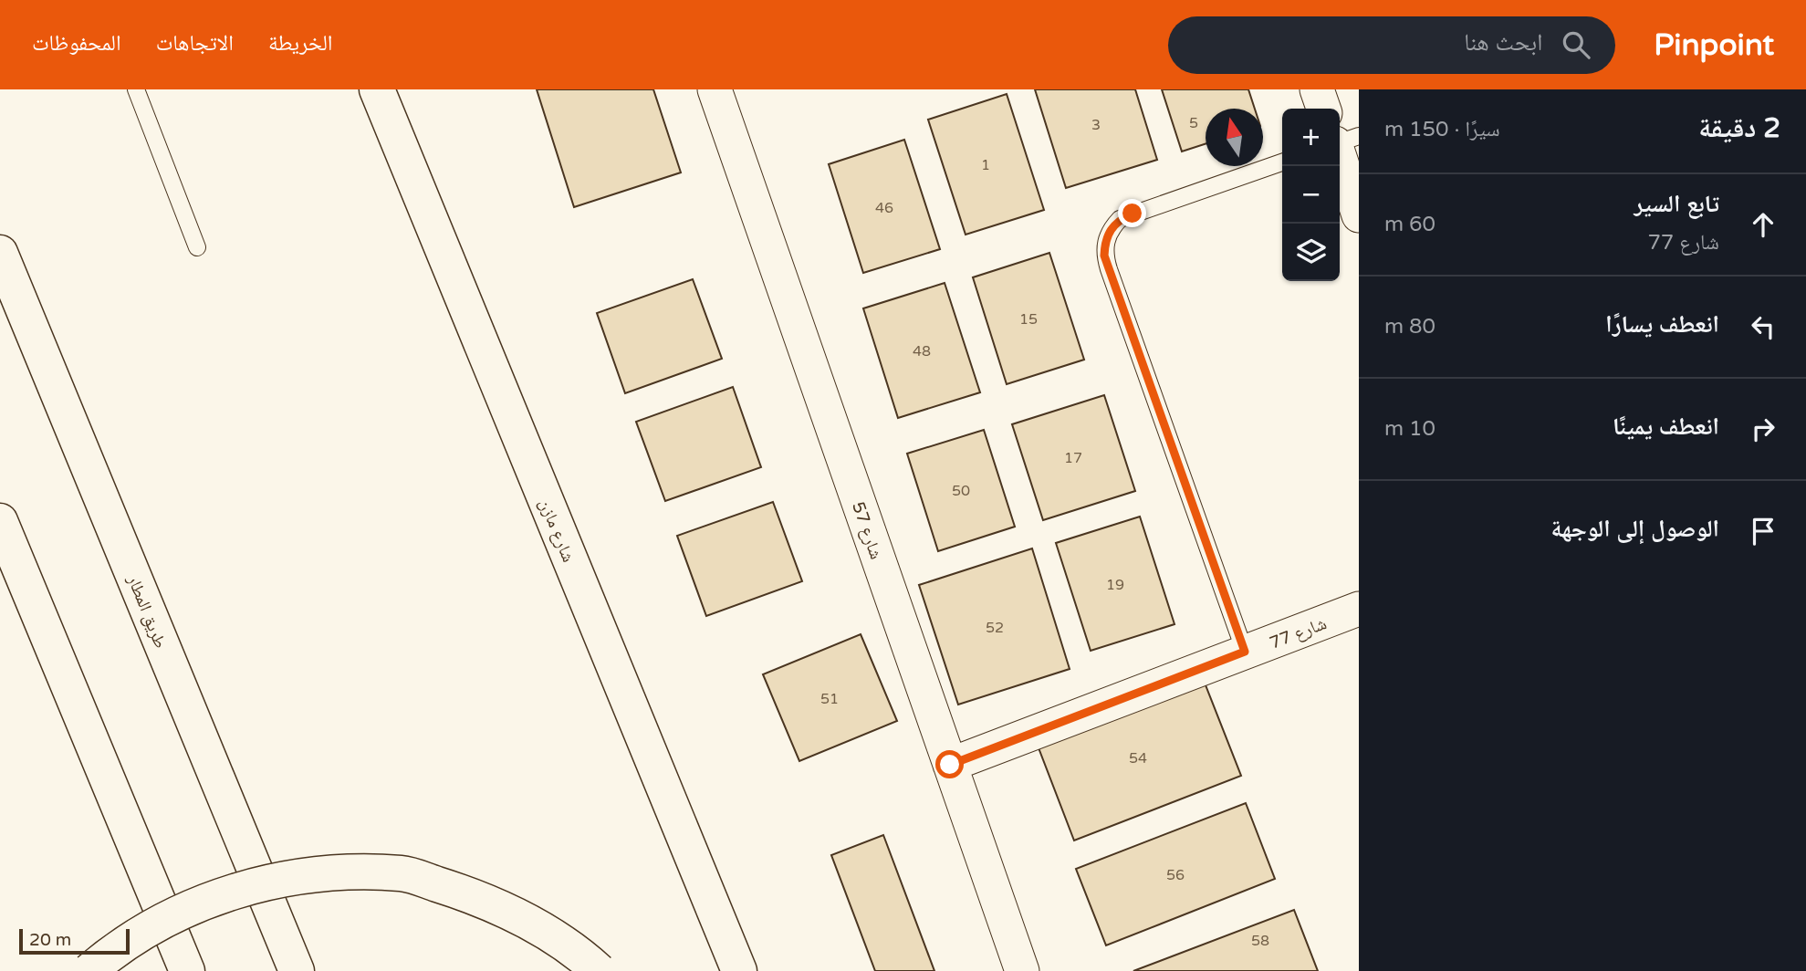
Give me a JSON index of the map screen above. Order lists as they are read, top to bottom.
{
  "streets": {
    "main road": ["شارع مازن", "طريق المطار"],
    "street": ["شارع 57", "شارع 77"]
  },
  "crossings": [
    ["شارع 57", "شارع 77"]
  ],
  "house_numbers": [
    "5",
    "3",
    "1",
    "46",
    "15",
    "48",
    "17",
    "50",
    "19",
    "52",
    "51",
    "54",
    "56",
    "58"
  ],
  "scale_bar": "20 m",
  "north": "top",
  "page": {
    "header": "Pinpoint",
    "search": "ابحث هنا",
    "nav": ["الخريطة", "الاتجاهات", "المحفوظات"],
    "heading": ["2 دقيقة", "سيرًا · 150 m"],
    "map_buttons": ["+", "−"],
    "list": [
      ["تابع السير", "شارع 77", "60 m"],
      ["انعطف يسارًا", "80 m"],
      ["انعطف يمينًا", "10 m"],
      "الوصول إلى الوجهة"
    ],
    "scale": "20 m"
  }
}
